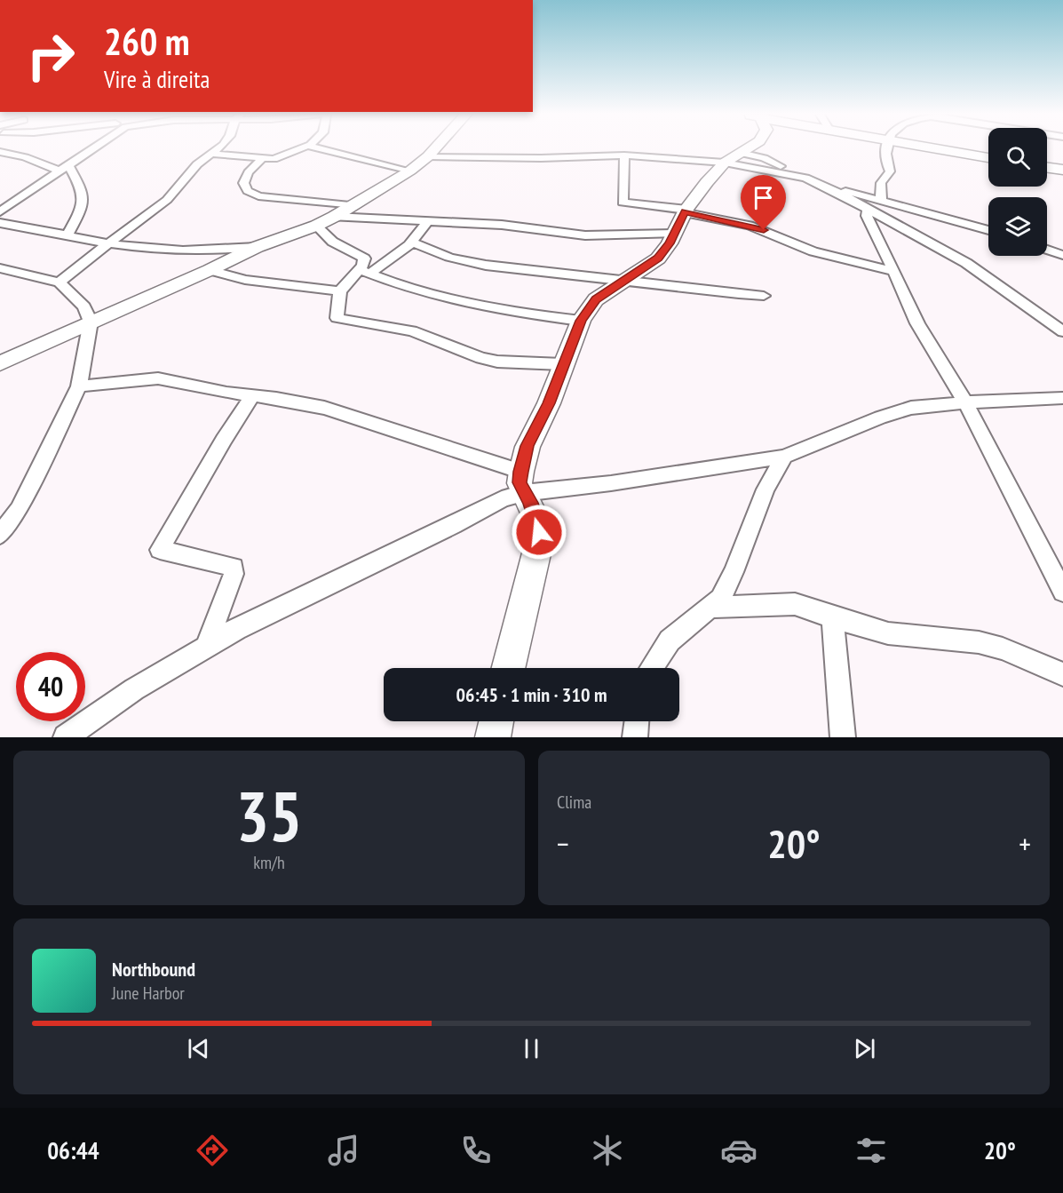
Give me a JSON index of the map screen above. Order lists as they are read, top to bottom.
{
  "page": {
    "turn": ["260 m", "Vire à direita"],
    "limit": "40",
    "trip": "06:45 · 1 min · 310 m",
    "tile": [
      ["35", "km/h"],
      "Clima"
    ],
    "heat": ["−", "20°", "+"],
    "song": ["Northbound", "June Harbor"],
    "tabs": ["06:44", "20°"]
  }
}
